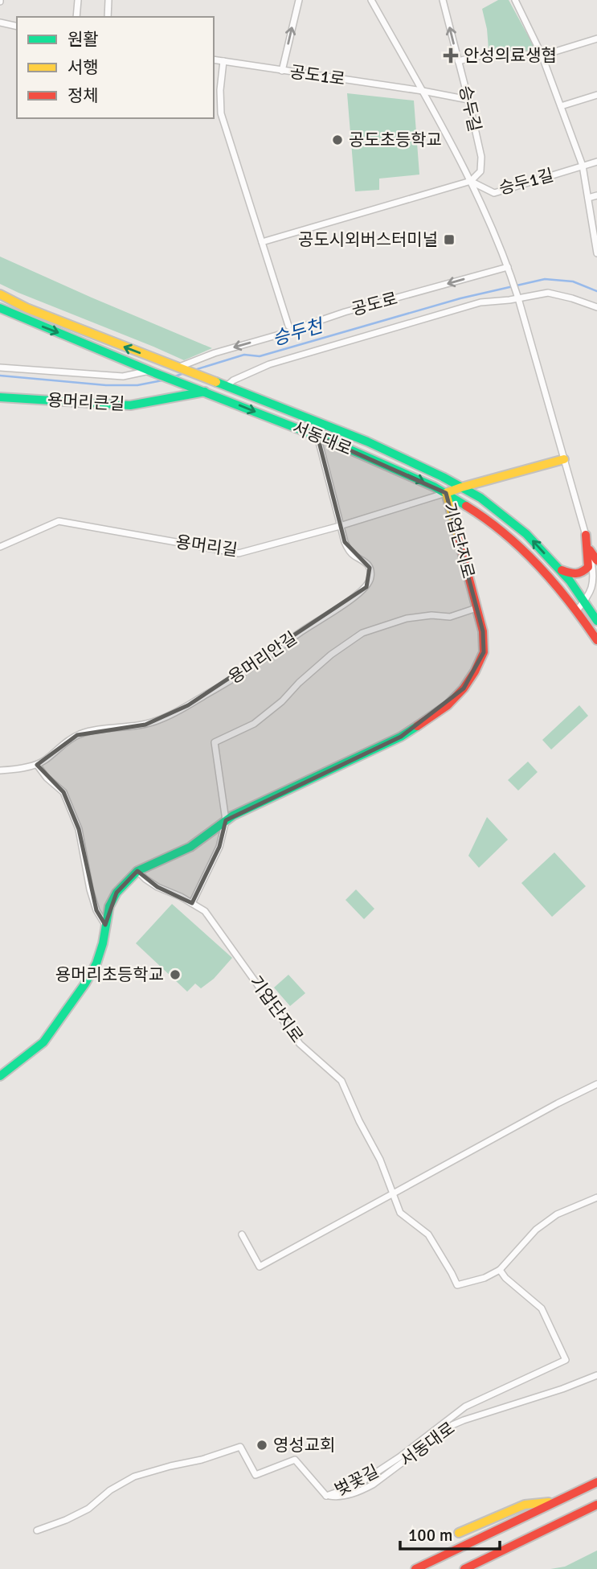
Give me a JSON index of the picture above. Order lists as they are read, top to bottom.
{
  "streets": {
    "main road": ["용머리큰길", "서동대로", "기업단지로"],
    "street": [
      "공도1로",
      "승두길",
      "승두1길",
      "공도로",
      "용머리길",
      "용머리안길",
      "벚꽃길"
    ]
  },
  "crossings": [
    ["승두길", "승두1길"],
    ["공도로", "서동대로"],
    ["용머리큰길", "서동대로"],
    ["서동대로", "기업단지로"],
    ["서동대로", "용머리길"],
    ["서동대로", "용머리안길"],
    ["서동대로", "벚꽃길"],
    ["기업단지로", "용머리길"],
    ["기업단지로", "벚꽃길"],
    ["용머리길", "용머리안길"]
  ],
  "water": ["승두천"],
  "places": {
    "health": ["안성의료생협"],
    "other": ["공도초등학교", "용머리초등학교", "영성교회"],
    "transit": ["공도시외버스터미널"]
  },
  "legend": ["원활", "서행", "정체"],
  "scale_bar": "100 m"
}
